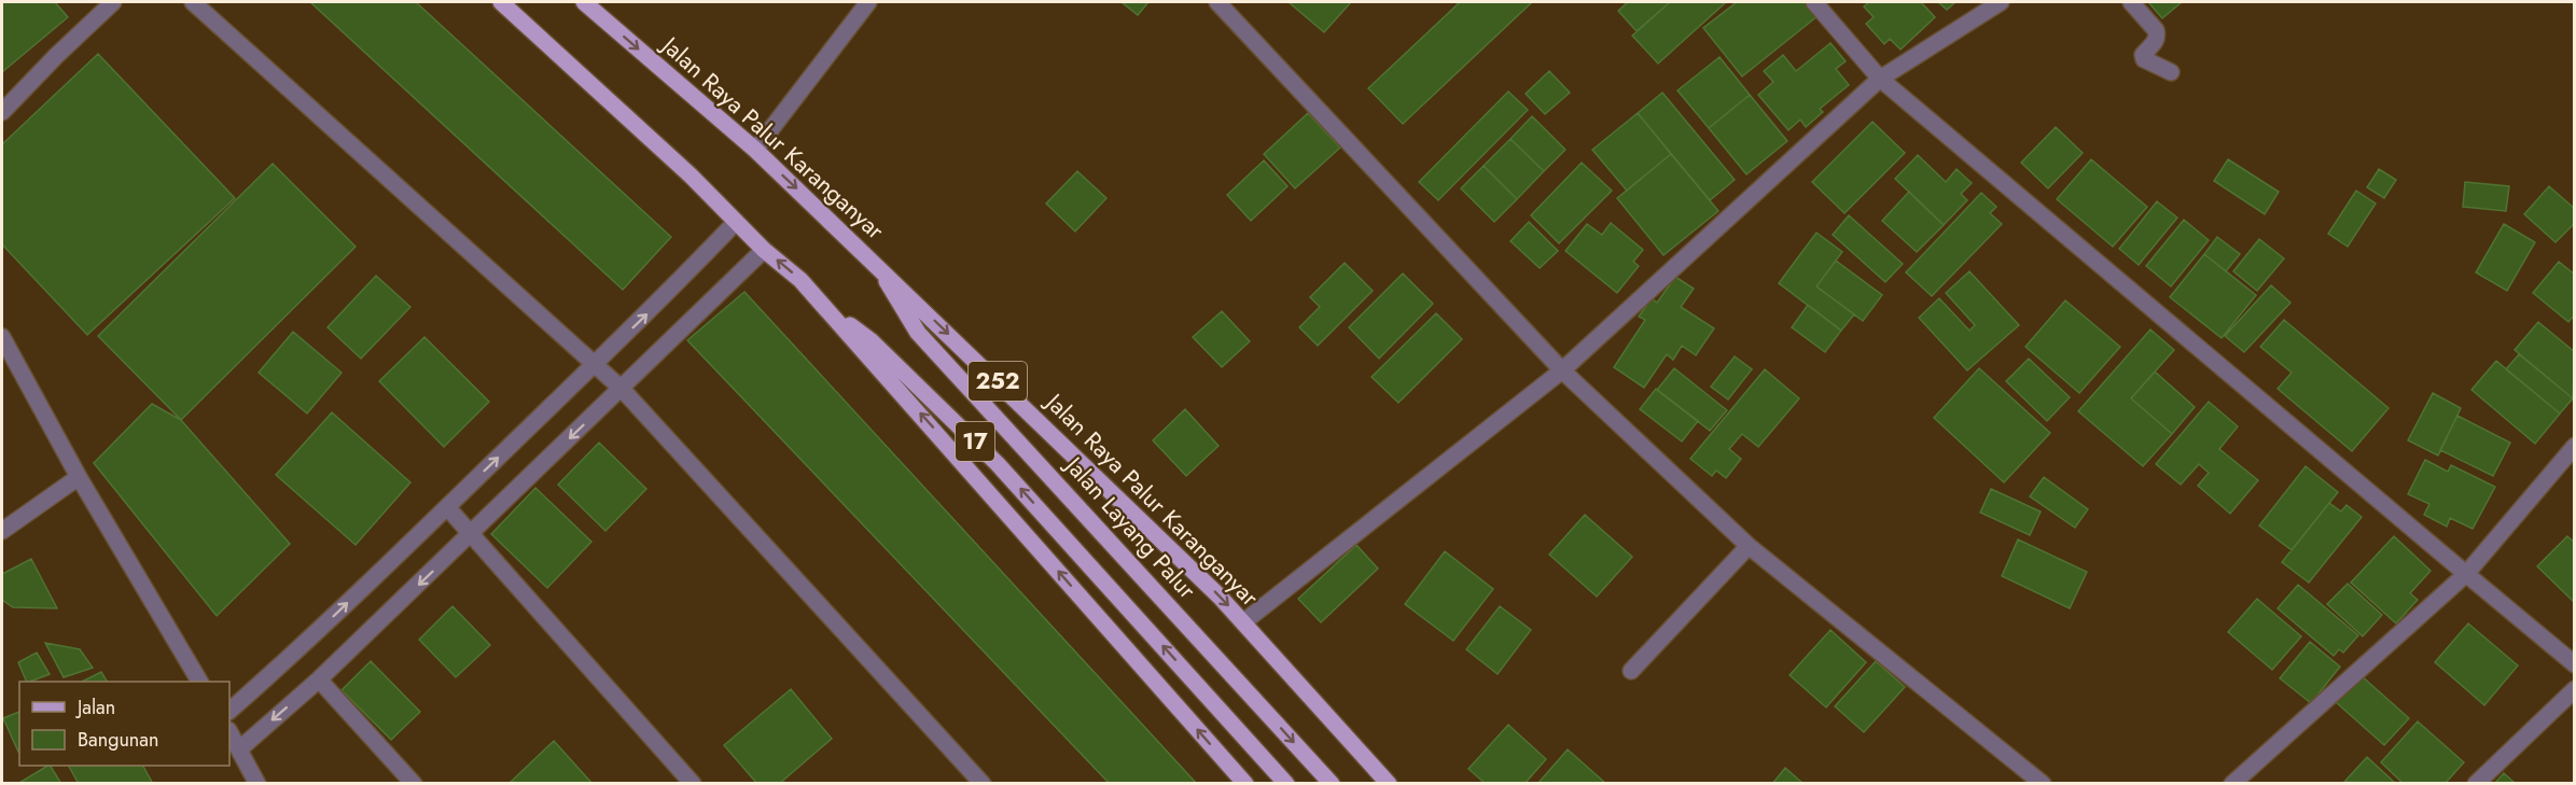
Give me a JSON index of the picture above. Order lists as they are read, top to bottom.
{
  "streets": {
    "main road": [
      "Jalan Raya Palur Karanganyar",
      "252",
      "17",
      "Jalan Layang Palur"
    ]
  },
  "crossings": [
    ["Jalan Raya Palur Karanganyar", "Jalan Layang Palur"]
  ],
  "legend": ["Jalan", "Bangunan"]
}
